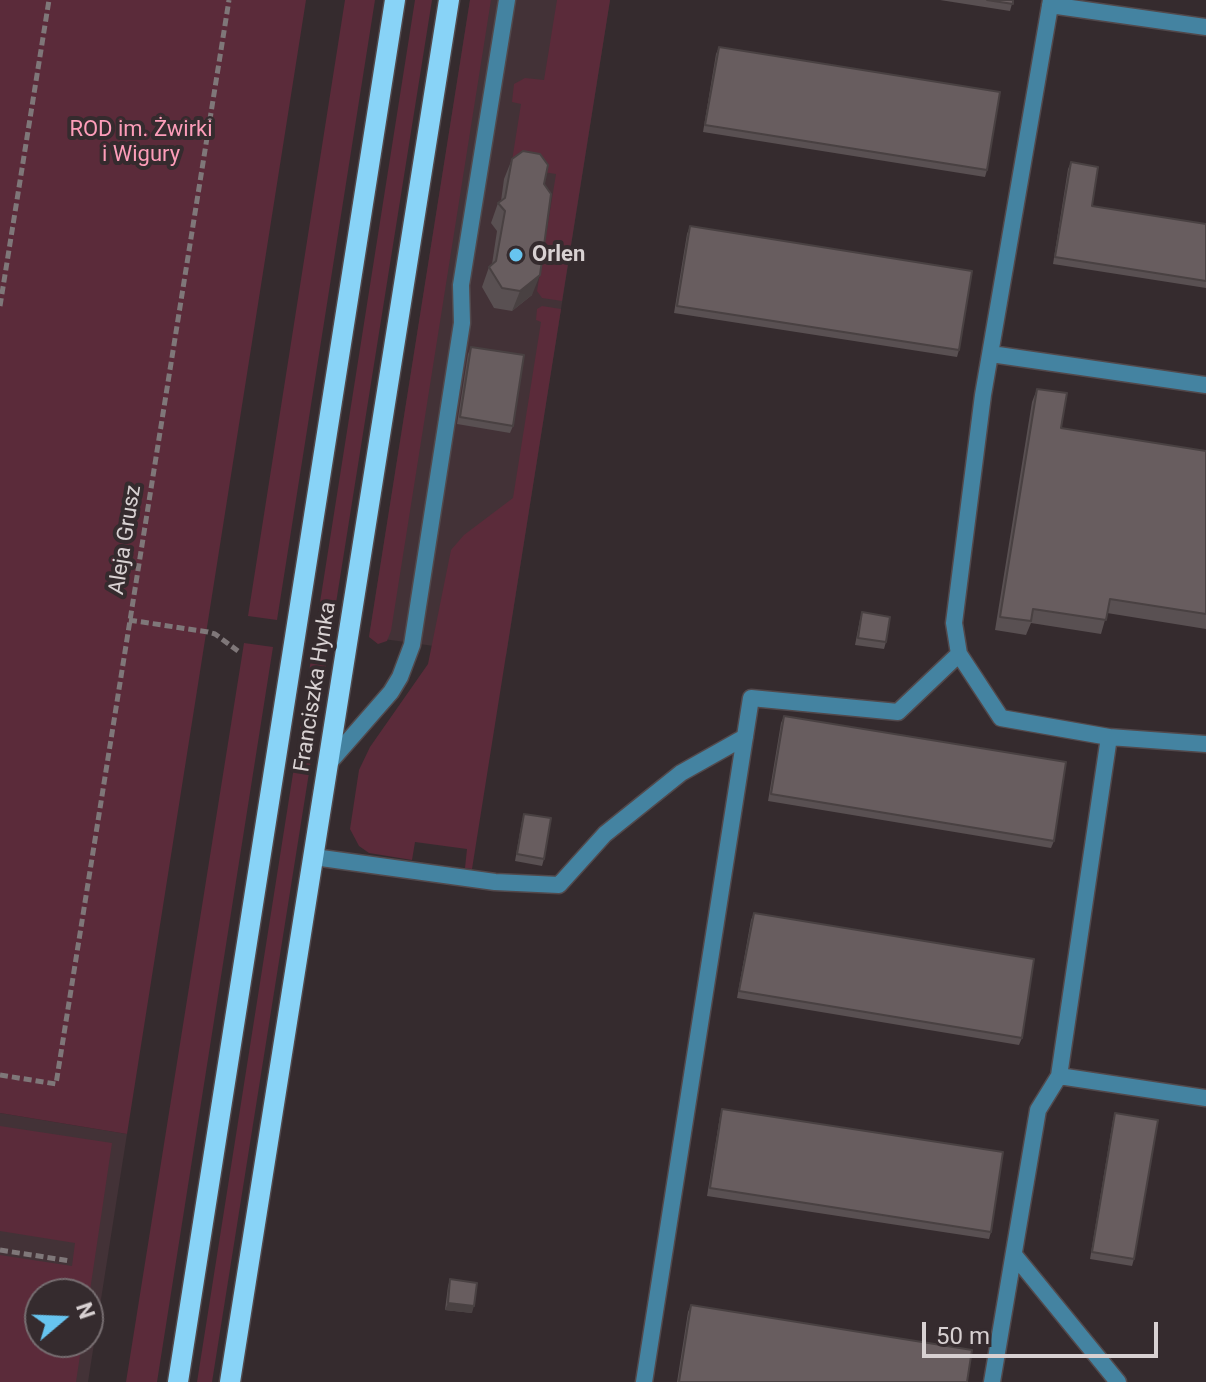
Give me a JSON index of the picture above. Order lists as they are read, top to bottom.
{
  "streets": {
    "main road": ["Franciszka Hynka"],
    "path": ["Aleja Grusz"]
  },
  "parks": ["ROD im. Żwirki i Wigury"],
  "places": ["Orlen"],
  "scale_bar": "50 m",
  "north": "right"
}
